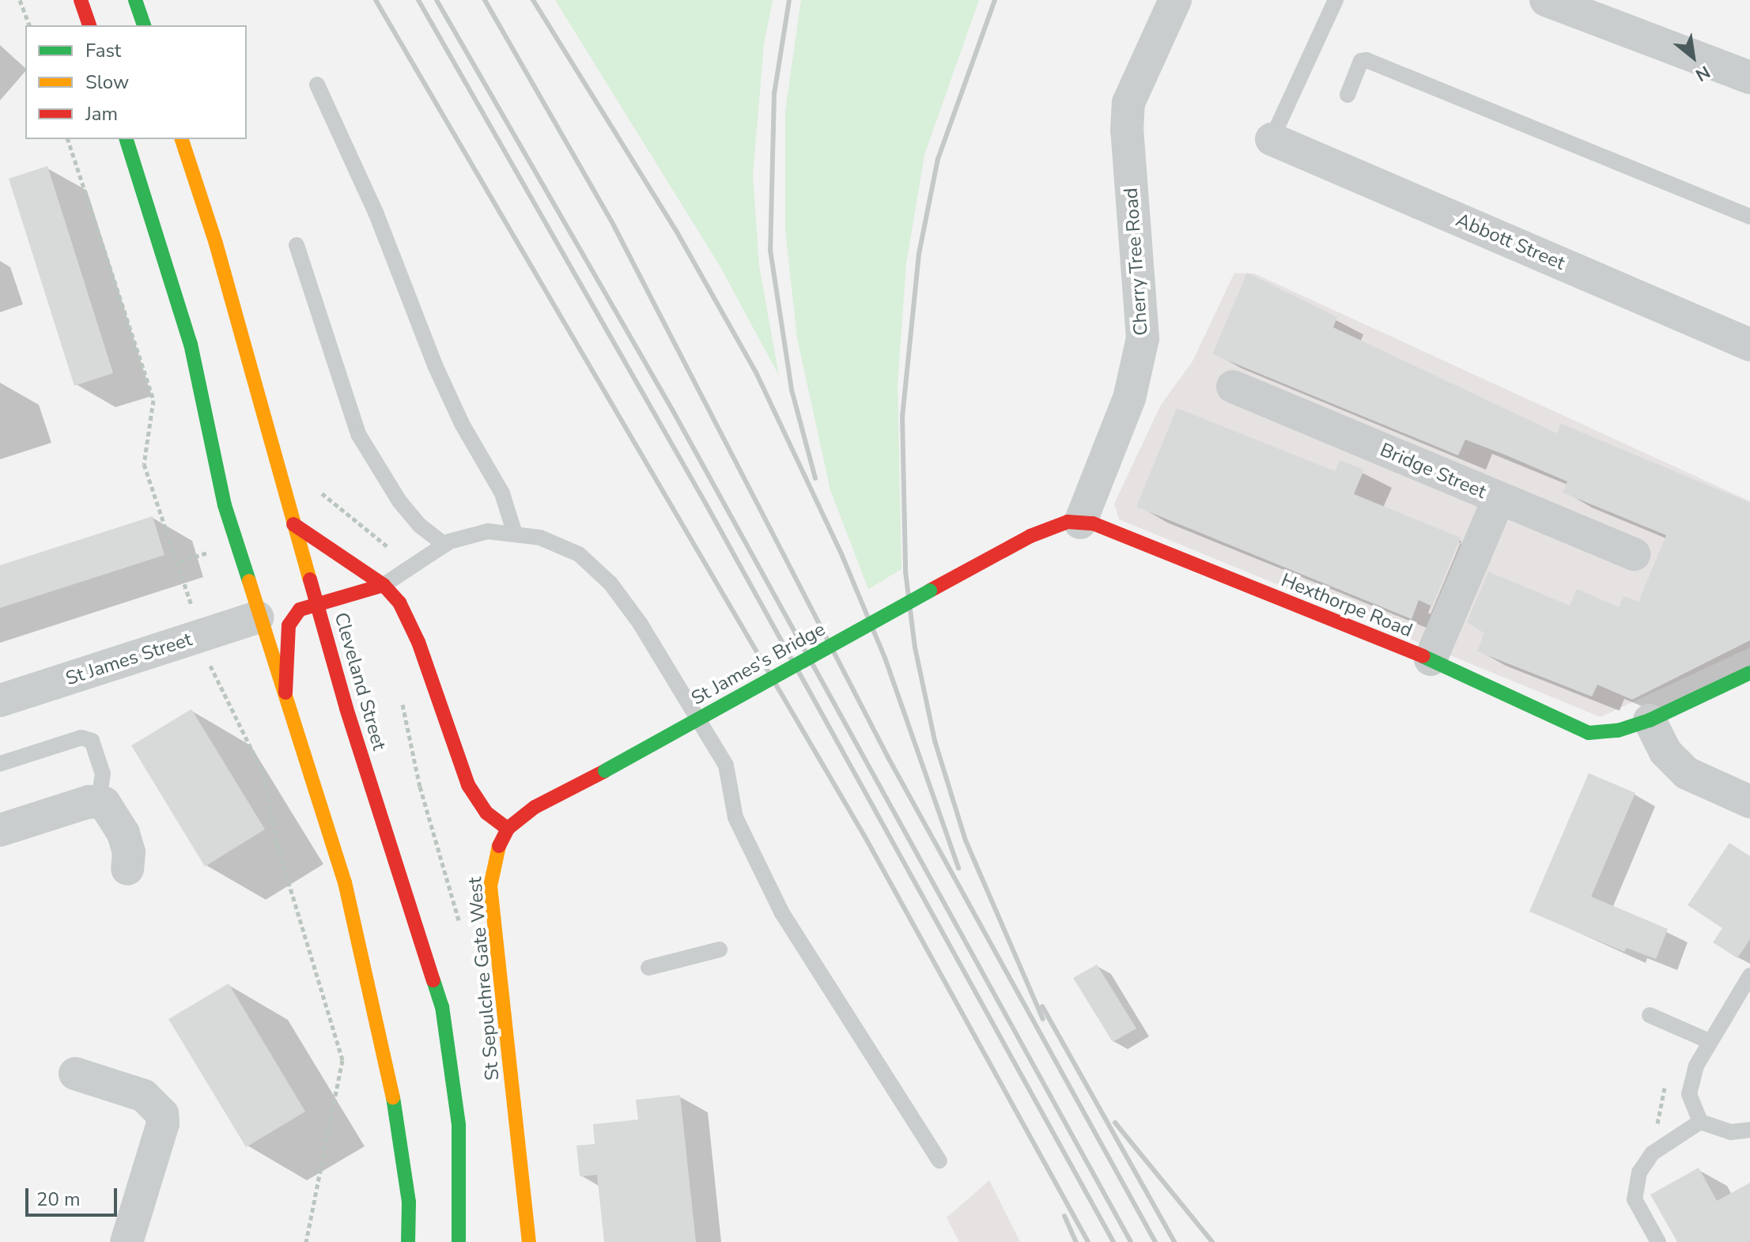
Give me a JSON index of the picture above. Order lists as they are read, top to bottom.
{
  "streets": {
    "main road": [
      "Hexthorpe Road",
      "St James's Bridge",
      "Cleveland Street",
      "St Sepulchre Gate West"
    ],
    "street": [
      "Abbott Street",
      "Cherry Tree Road",
      "Bridge Street",
      "St James Street"
    ]
  },
  "crossings": [
    ["Cherry Tree Road", "Hexthorpe Road"],
    ["Hexthorpe Road", "St James's Bridge"],
    ["St James's Bridge", "St Sepulchre Gate West"]
  ],
  "legend": ["Fast", "Slow", "Jam"],
  "scale_bar": "20 m",
  "north": "bottom right"
}
